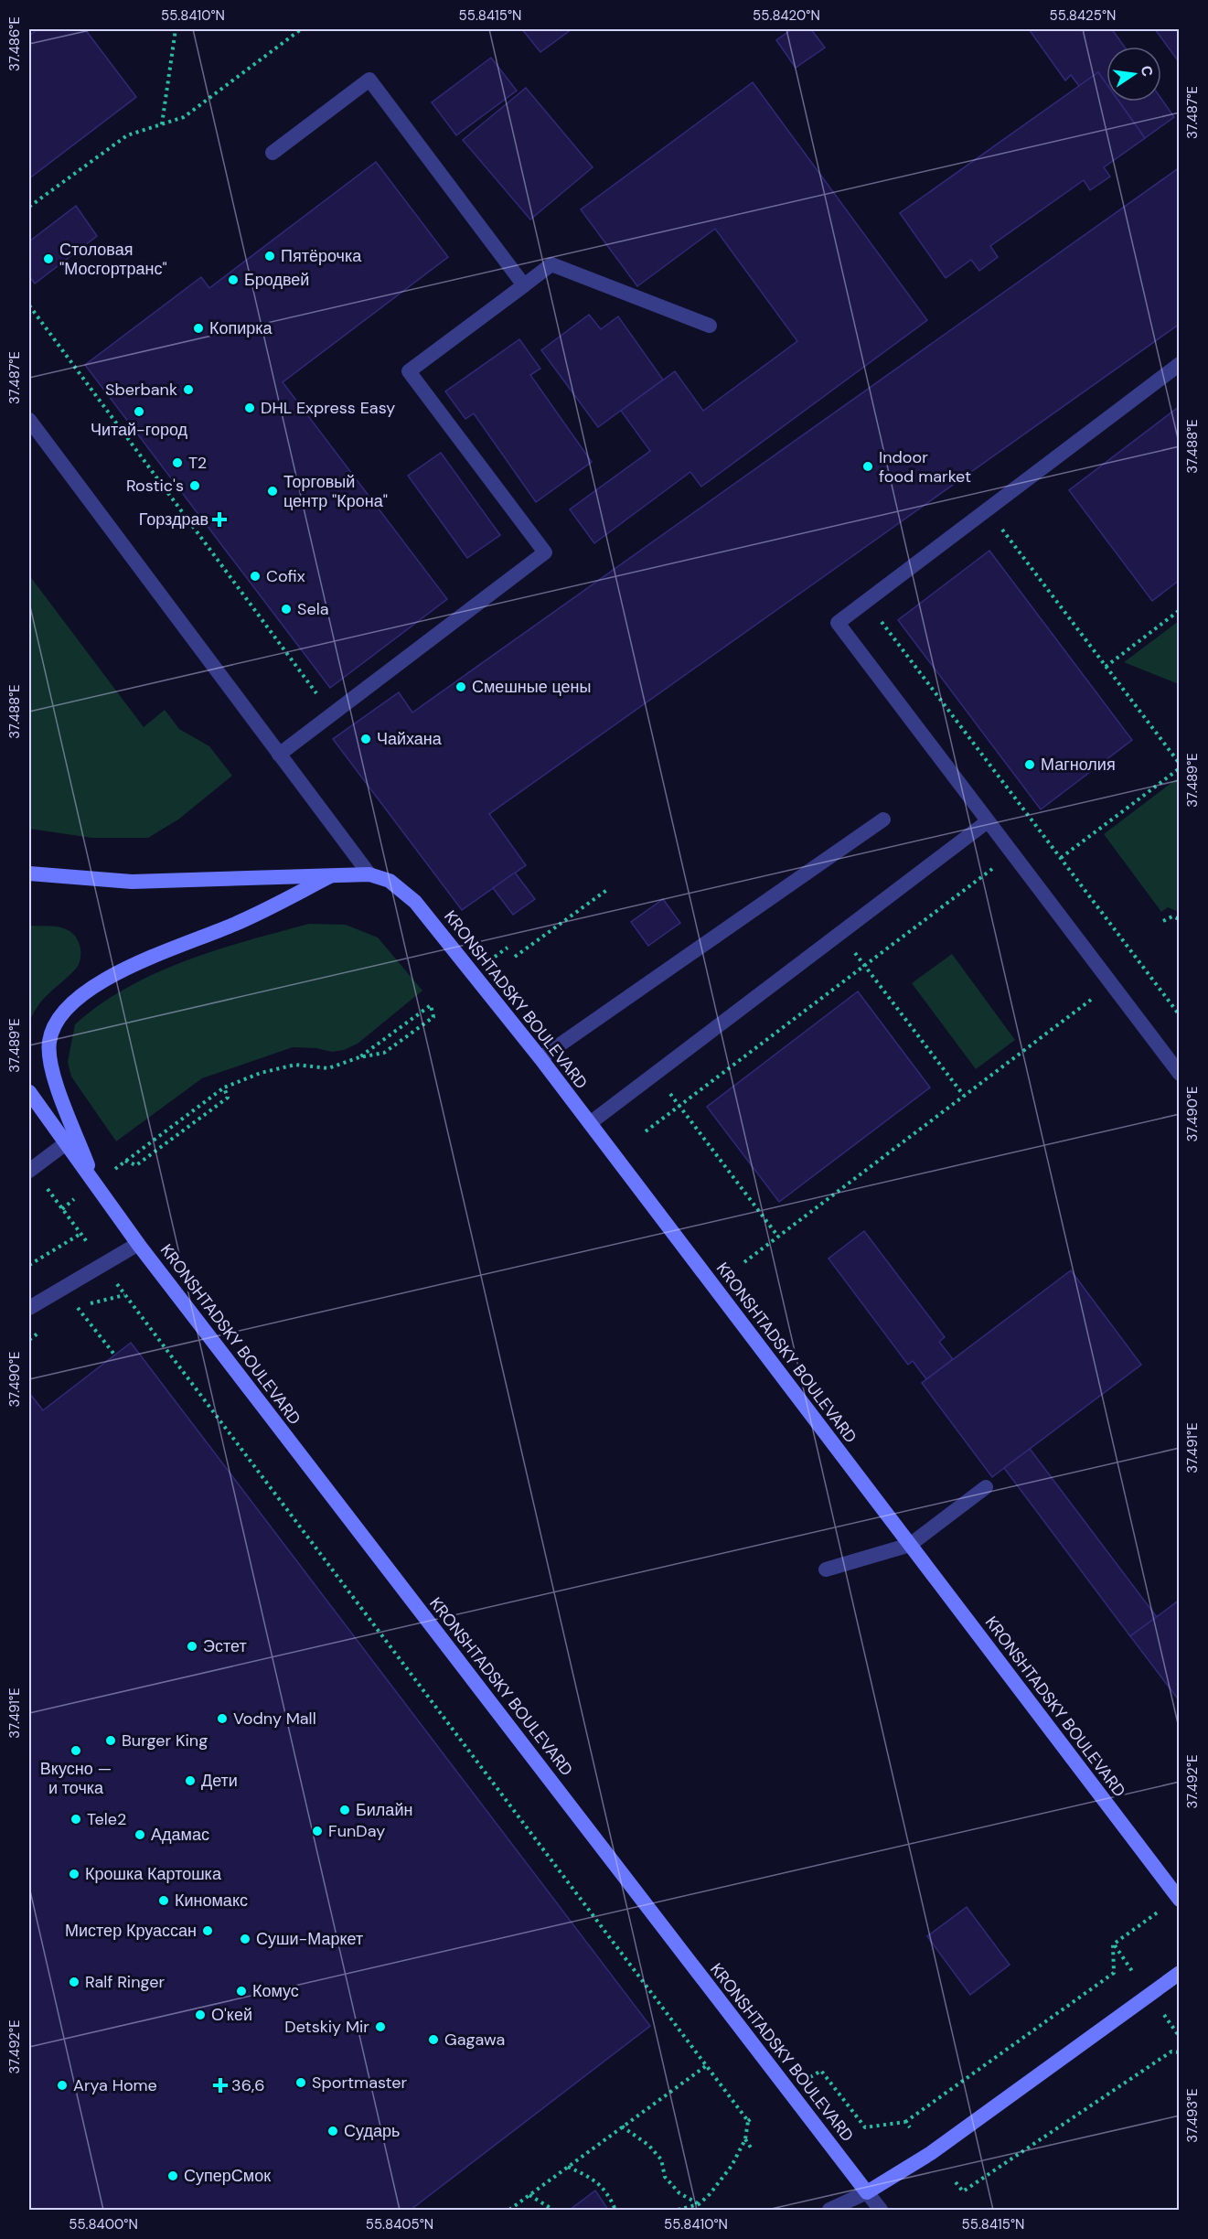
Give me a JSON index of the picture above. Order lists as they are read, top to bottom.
{
  "streets": {
    "main road": ["KRONSHTADSKY BOULEVARD"]
  },
  "places": {
    "other": [
      "Пятёрочка",
      "Столовая \"Мосгортранс\"",
      "Бродвей",
      "Копирка",
      "Sberbank",
      "DHL Express Easy",
      "Читай-город",
      "T2",
      "Indoor food market",
      "Rostic's",
      "Торговый центр \"Крона\"",
      "Cofix",
      "Sela",
      "Смешные цены",
      "Чайхана",
      "Магнолия",
      "Эстет",
      "Vodny Mall",
      "Burger King",
      "Вкусно — и точка",
      "Дети",
      "Билайн",
      "Tele2",
      "FunDay",
      "Адамас",
      "Крошка Картошка",
      "Киномакс",
      "Мистер Круассан",
      "Суши-Маркет",
      "Ralf Ringer",
      "Комус",
      "О'кей",
      "Detskiy Mir",
      "Gagawa",
      "Sportmaster",
      "Arya Home",
      "Сударь",
      "СуперСмок"
    ],
    "health": ["Горздрав", "36,6"]
  },
  "north": "right",
  "coordinates": [
    "55.8410°N",
    "55.8415°N",
    "55.8420°N",
    "55.8425°N",
    "37.486°E",
    "37.487°E",
    "37.488°E",
    "37.489°E",
    "37.490°E",
    "37.491°E",
    "37.492°E",
    "37.493°E",
    "55.8400°N",
    "55.8405°N"
  ]
}
